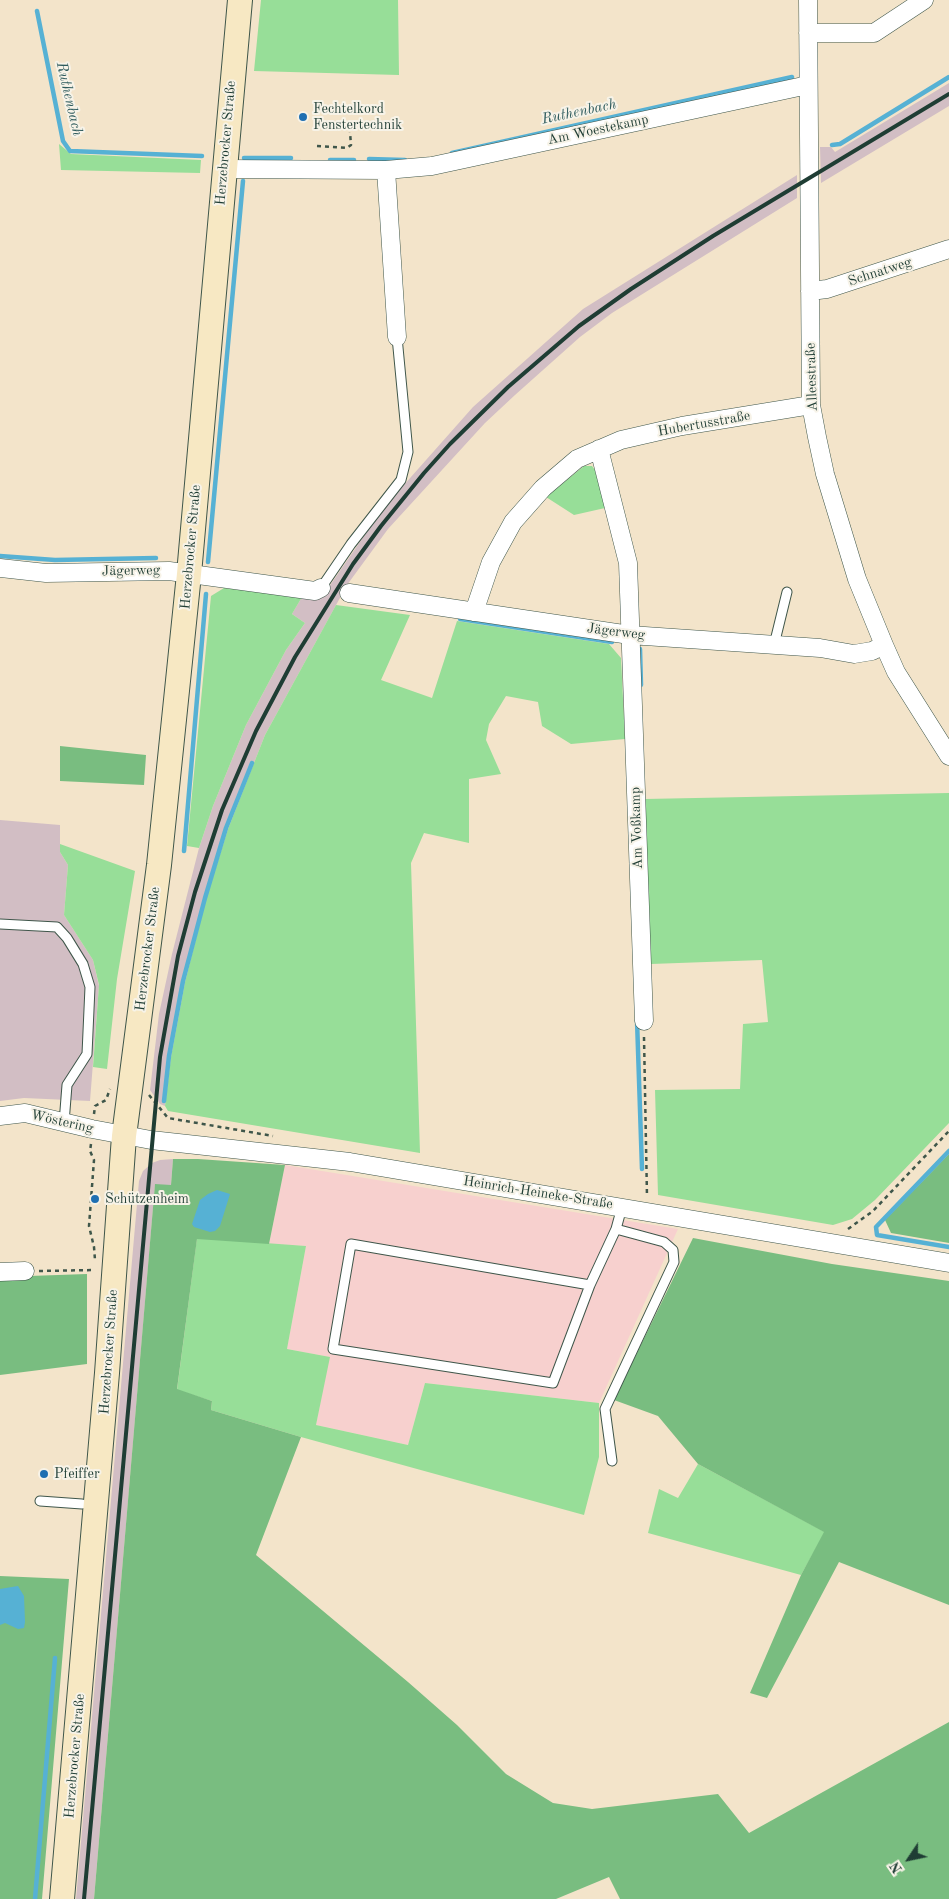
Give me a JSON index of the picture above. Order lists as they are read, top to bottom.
{
  "streets": {
    "main road": ["Herzebrocker Straße"],
    "street": [
      "Am Woestekamp",
      "Schnatweg",
      "Alleestraße",
      "Hubertusstraße",
      "Jägerweg",
      "Am Voßkamp",
      "Wöstering",
      "Heinrich-Heineke-Straße"
    ]
  },
  "crossings": [
    ["Am Woestekamp", "Herzebrocker Straße"],
    ["Am Woestekamp", "Alleestraße"],
    ["Herzebrocker Straße", "Jägerweg"],
    ["Herzebrocker Straße", "Wöstering"],
    ["Herzebrocker Straße", "Heinrich-Heineke-Straße"],
    ["Schnatweg", "Alleestraße"],
    ["Alleestraße", "Hubertusstraße"],
    ["Alleestraße", "Jägerweg"],
    ["Hubertusstraße", "Jägerweg"],
    ["Jägerweg", "Am Voßkamp"],
    ["Wöstering", "Heinrich-Heineke-Straße"]
  ],
  "water": ["Ruthenbach"],
  "places": ["Fechtelkord Fenstertechnik", "Schützenheim", "Pfeiffer"],
  "north": "bottom left"
}
